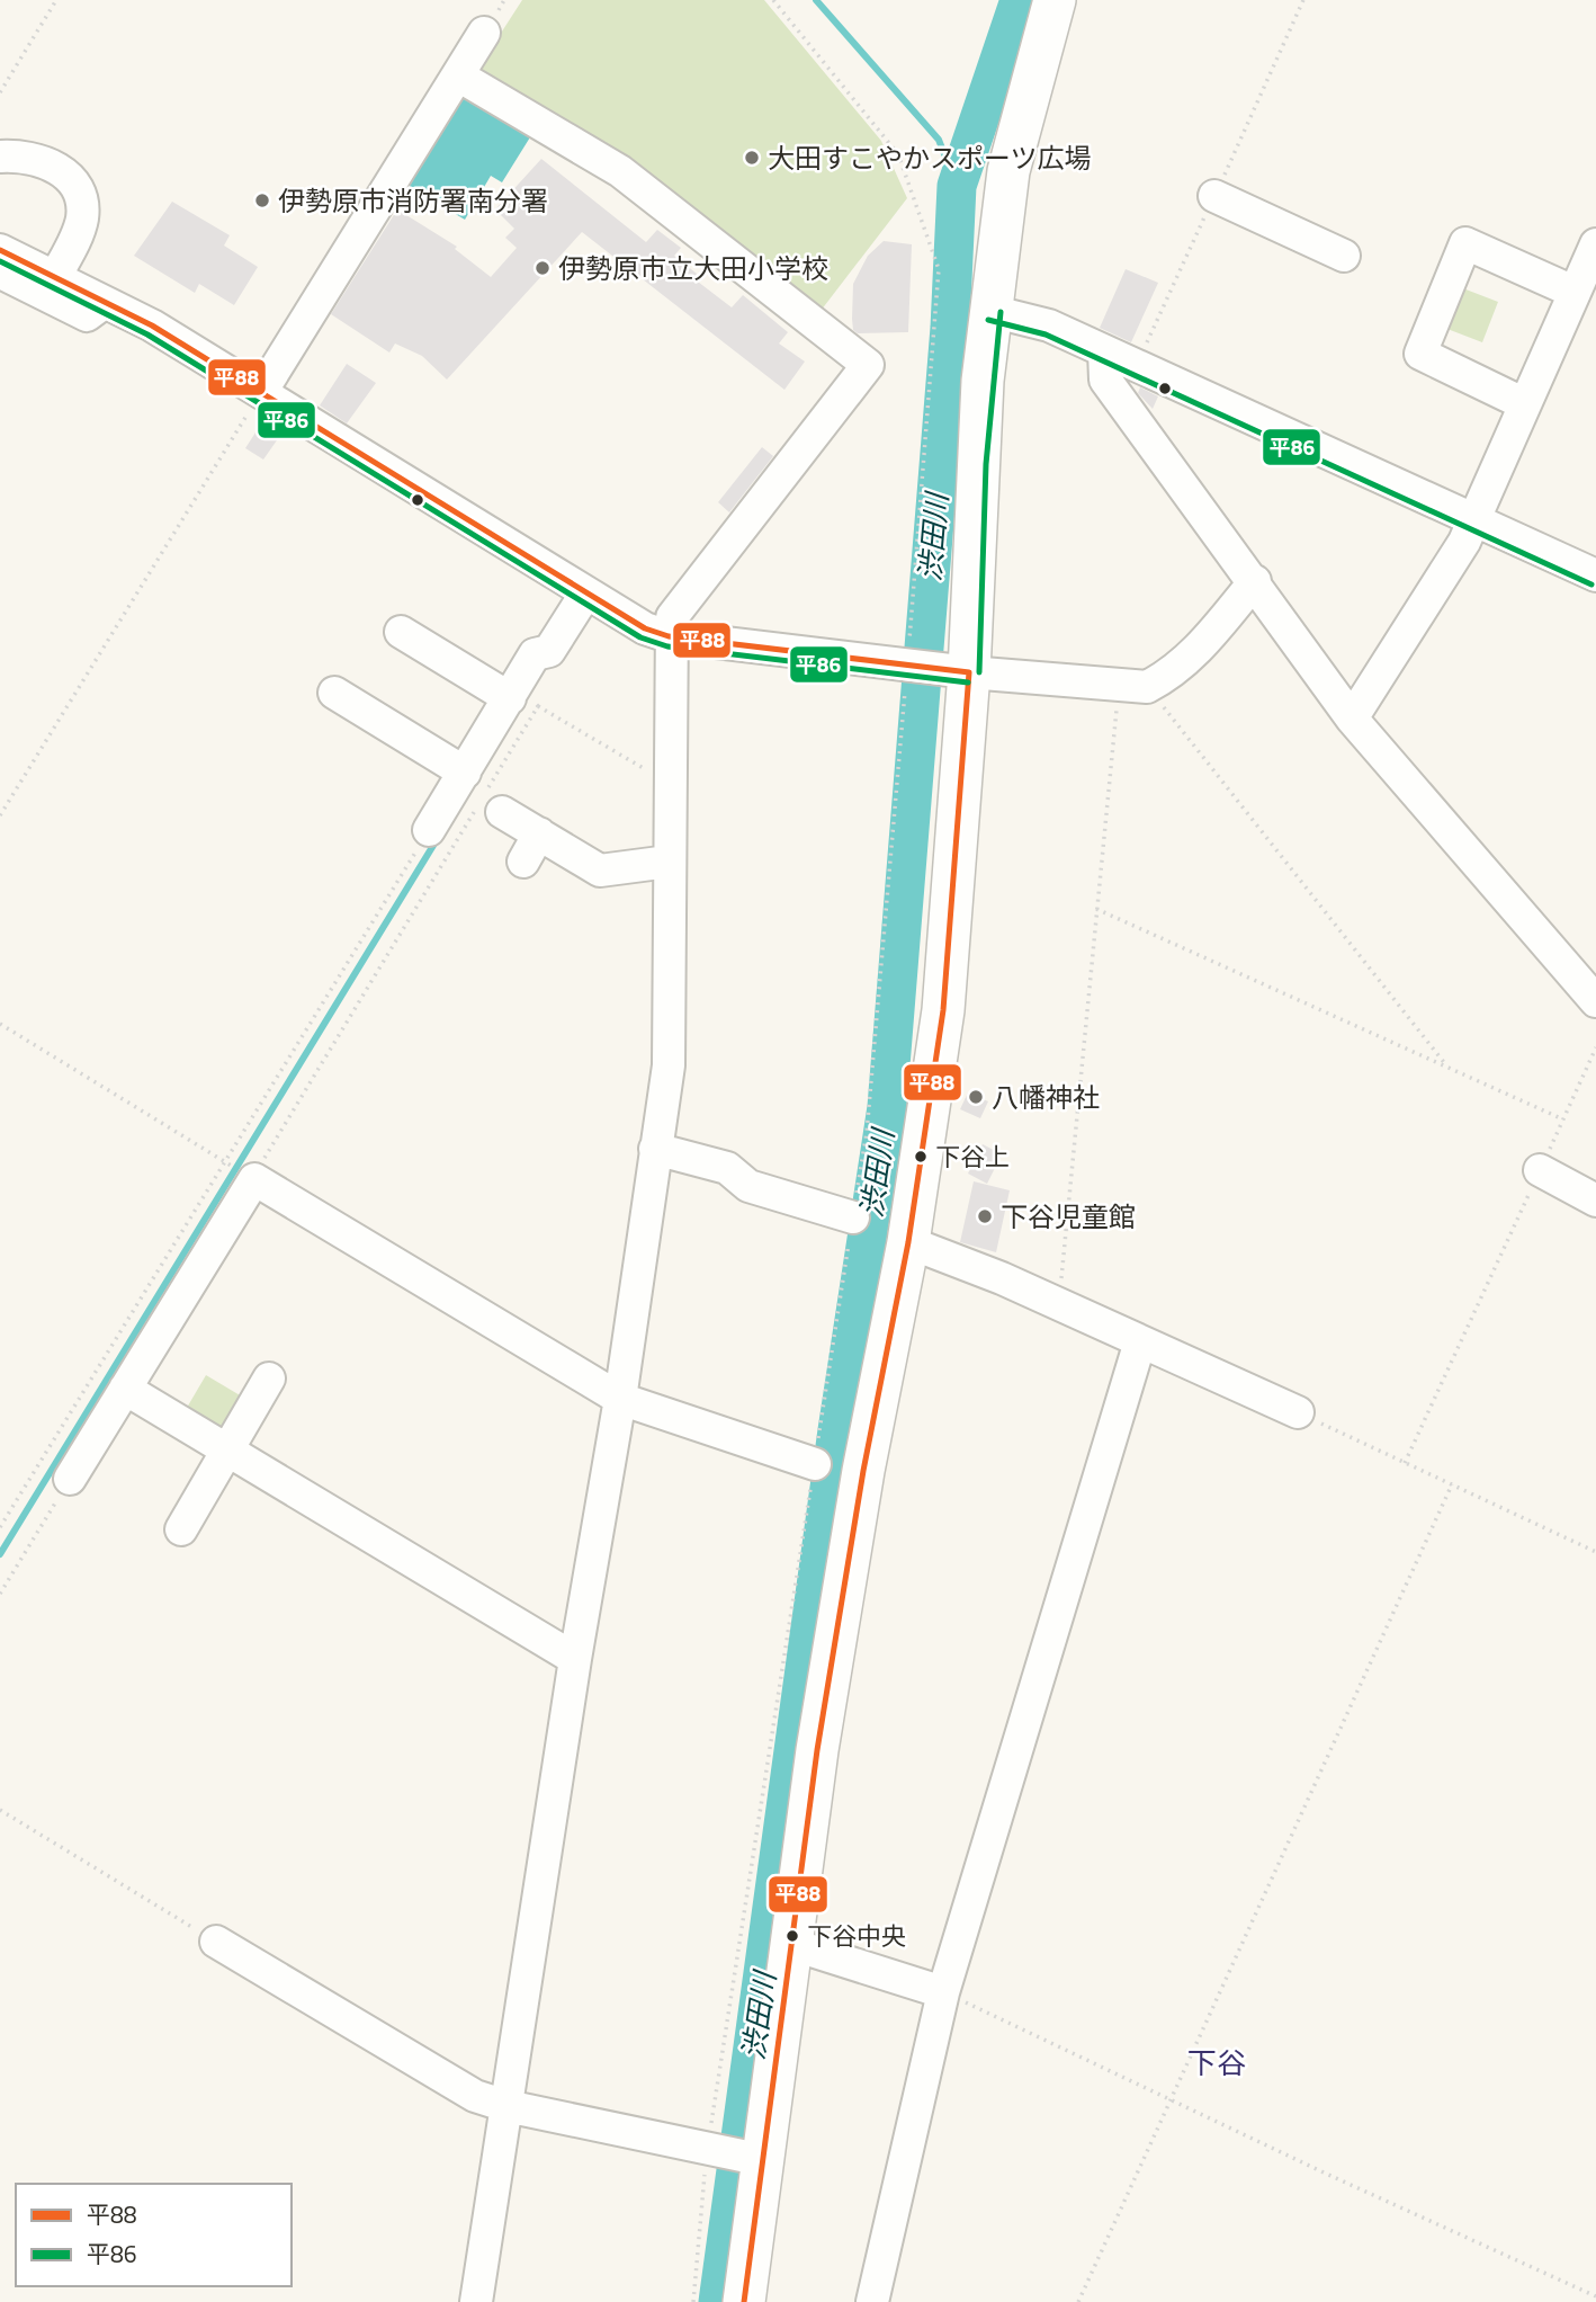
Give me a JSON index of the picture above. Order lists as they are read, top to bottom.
{
  "districts": ["下谷"],
  "water": ["渋田川"],
  "places": [
    "大田すこやかスポーツ広場",
    "伊勢原市消防署南分署",
    "伊勢原市立大田小学校",
    "八幡神社",
    "下谷上",
    "下谷児童館",
    "下谷中央"
  ],
  "lines": ["transit line 平88", "transit line 平86"],
  "legend": ["平88", "平86"]
}
